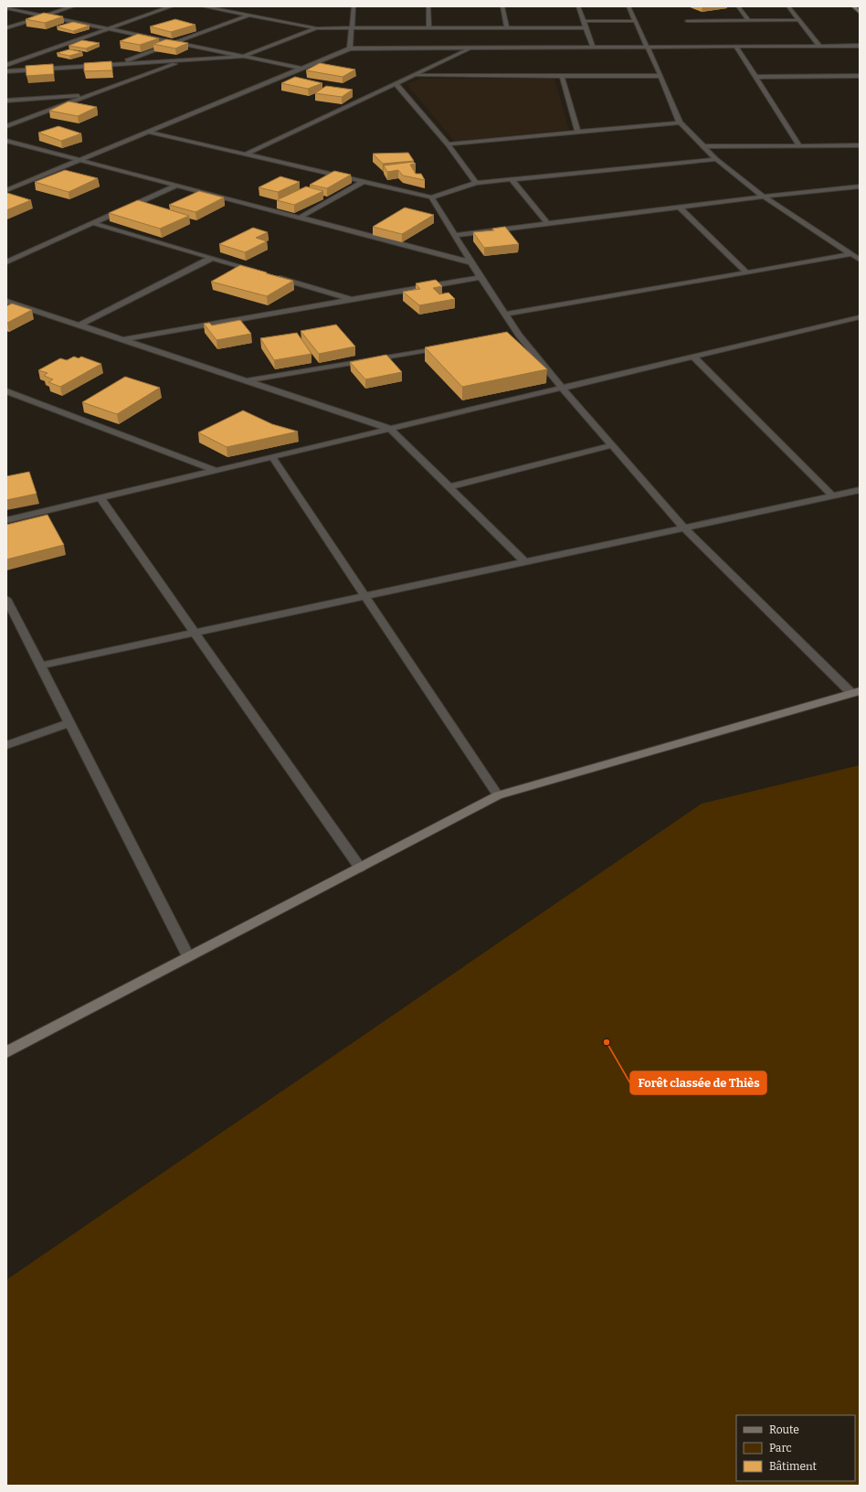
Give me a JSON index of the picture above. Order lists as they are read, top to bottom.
{
  "places": ["Forêt classée de Thiès"],
  "legend": ["Route", "Parc", "Bâtiment"]
}
